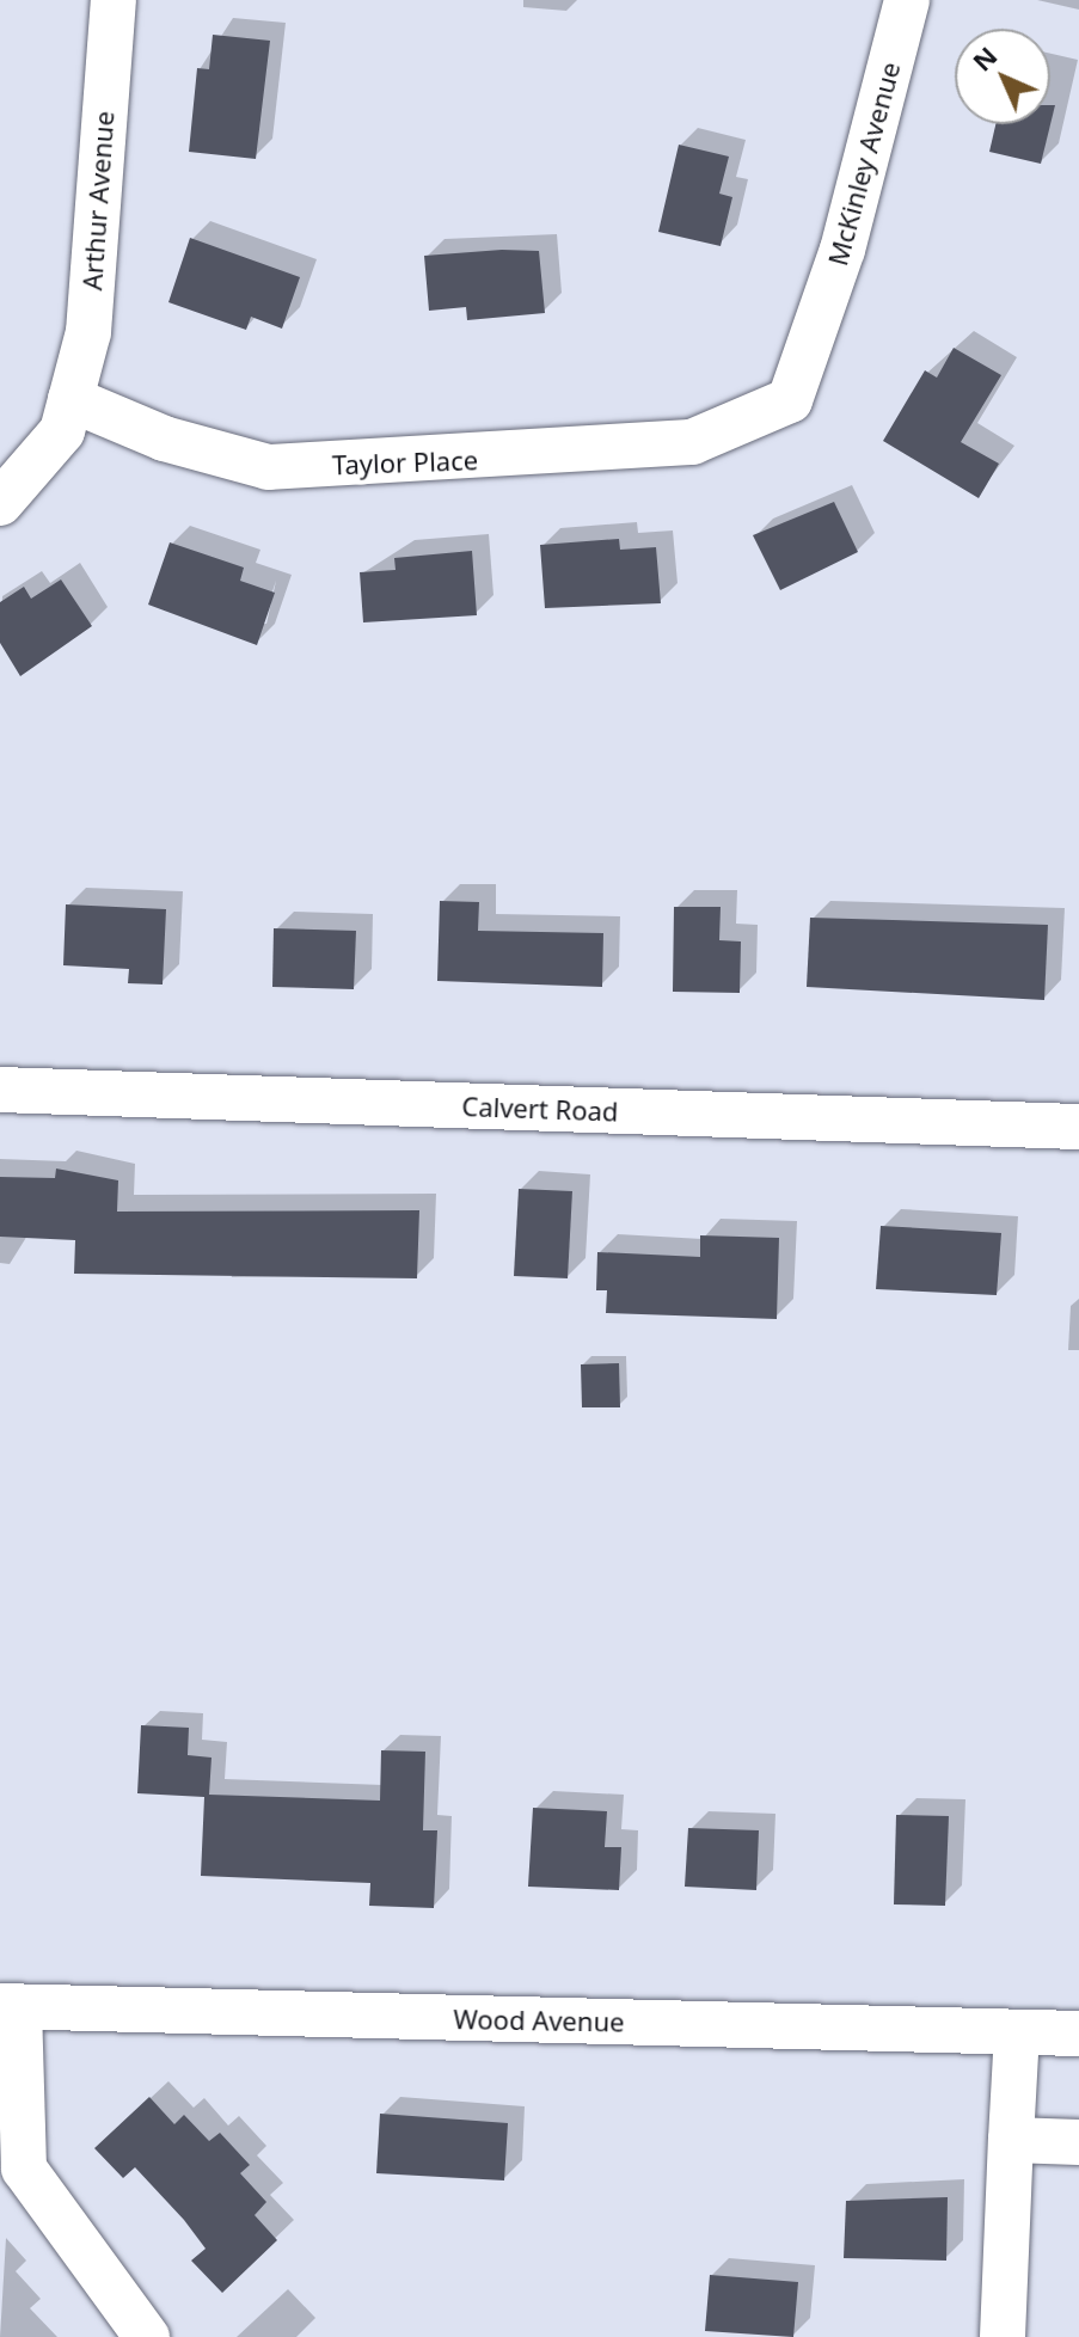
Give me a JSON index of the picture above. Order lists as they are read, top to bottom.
{
  "streets": {
    "street": [
      "McKinley Avenue",
      "Arthur Avenue",
      "Taylor Place",
      "Calvert Road",
      "Wood Avenue"
    ]
  },
  "crossings": [
    ["McKinley Avenue", "Taylor Place"],
    ["Arthur Avenue", "Taylor Place"]
  ],
  "north": "top left"
}
